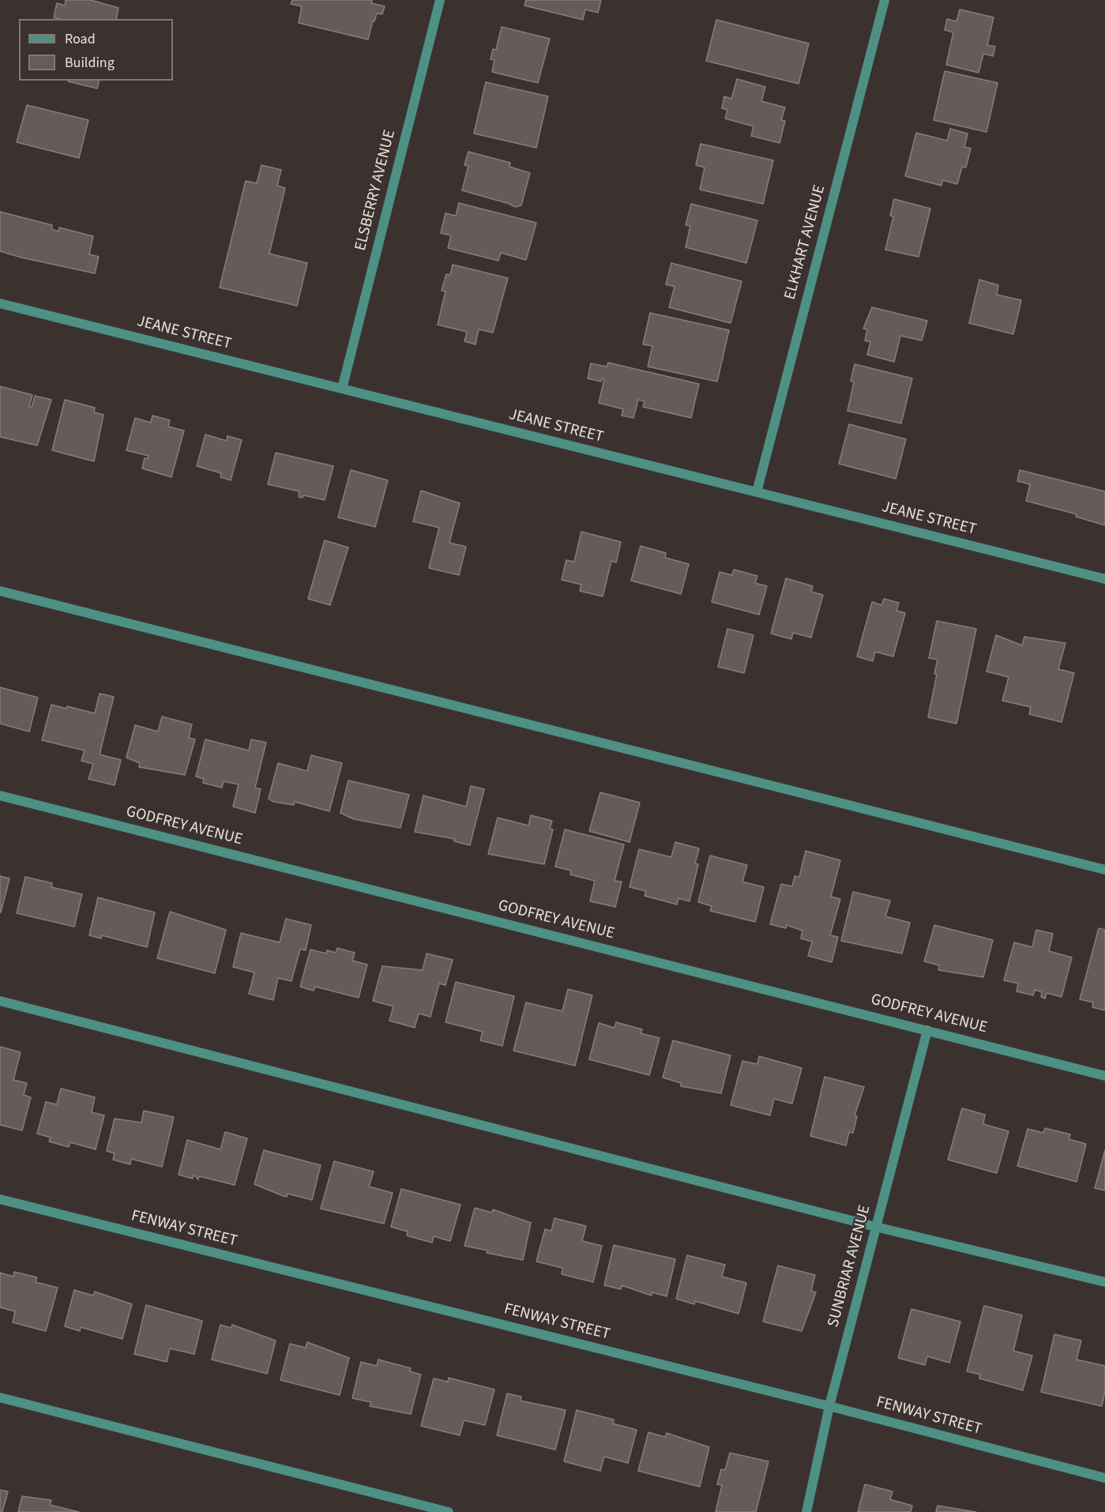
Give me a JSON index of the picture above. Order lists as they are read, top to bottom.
{
  "streets": {
    "street": [
      "ELSBERRY AVENUE",
      "ELKHART AVENUE",
      "JEANE STREET",
      "GODFREY AVENUE",
      "FENWAY STREET",
      "SUNBRIAR AVENUE"
    ]
  },
  "crossings": [
    ["ELSBERRY AVENUE", "JEANE STREET"],
    ["ELKHART AVENUE", "JEANE STREET"],
    ["GODFREY AVENUE", "SUNBRIAR AVENUE"],
    ["FENWAY STREET", "SUNBRIAR AVENUE"]
  ],
  "legend": ["Road", "Building"]
}
